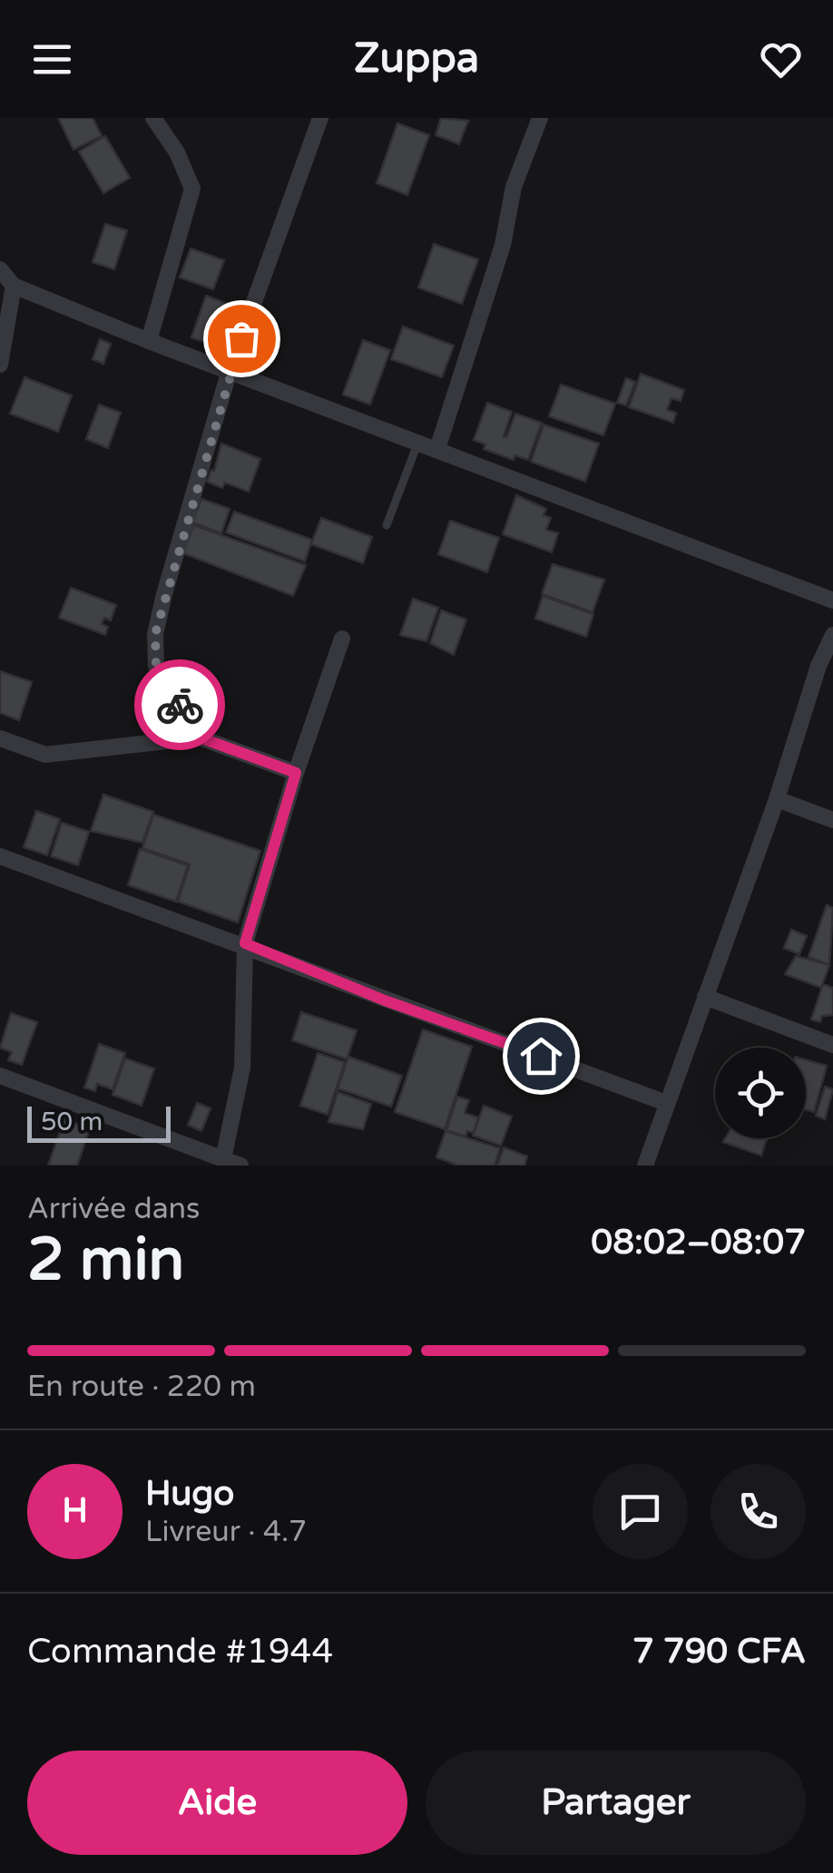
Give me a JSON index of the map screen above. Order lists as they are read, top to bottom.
{
  "scale_bar": "50 m",
  "page": {
    "header": "Zuppa",
    "scale": "50 m",
    "heading": ["2 min", "Arrivée dans", "08:02–08:07"],
    "panel": [
      "Hugo",
      "Livreur · 4.7",
      "Commande #1944",
      "7 790 CFA"
    ],
    "bar": "En route · 220 m",
    "round": "H",
    "buttons": ["Aide", "Partager"]
  }
}
